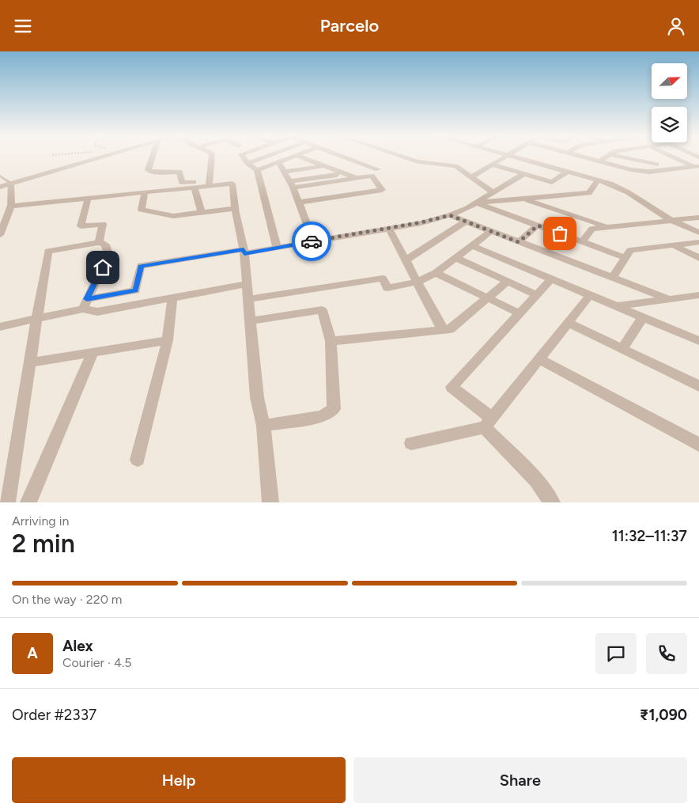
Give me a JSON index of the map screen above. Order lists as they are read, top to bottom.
{
  "north": "top right",
  "page": {
    "header": "Parcelo",
    "heading": ["2 min", "Arriving in", "11:32–11:37"],
    "panel": [
      "Alex",
      "Courier · 4.5",
      "Order #2337",
      "₹1,090"
    ],
    "bar": "On the way · 220 m",
    "round": "A",
    "buttons": ["Help", "Share"]
  }
}
